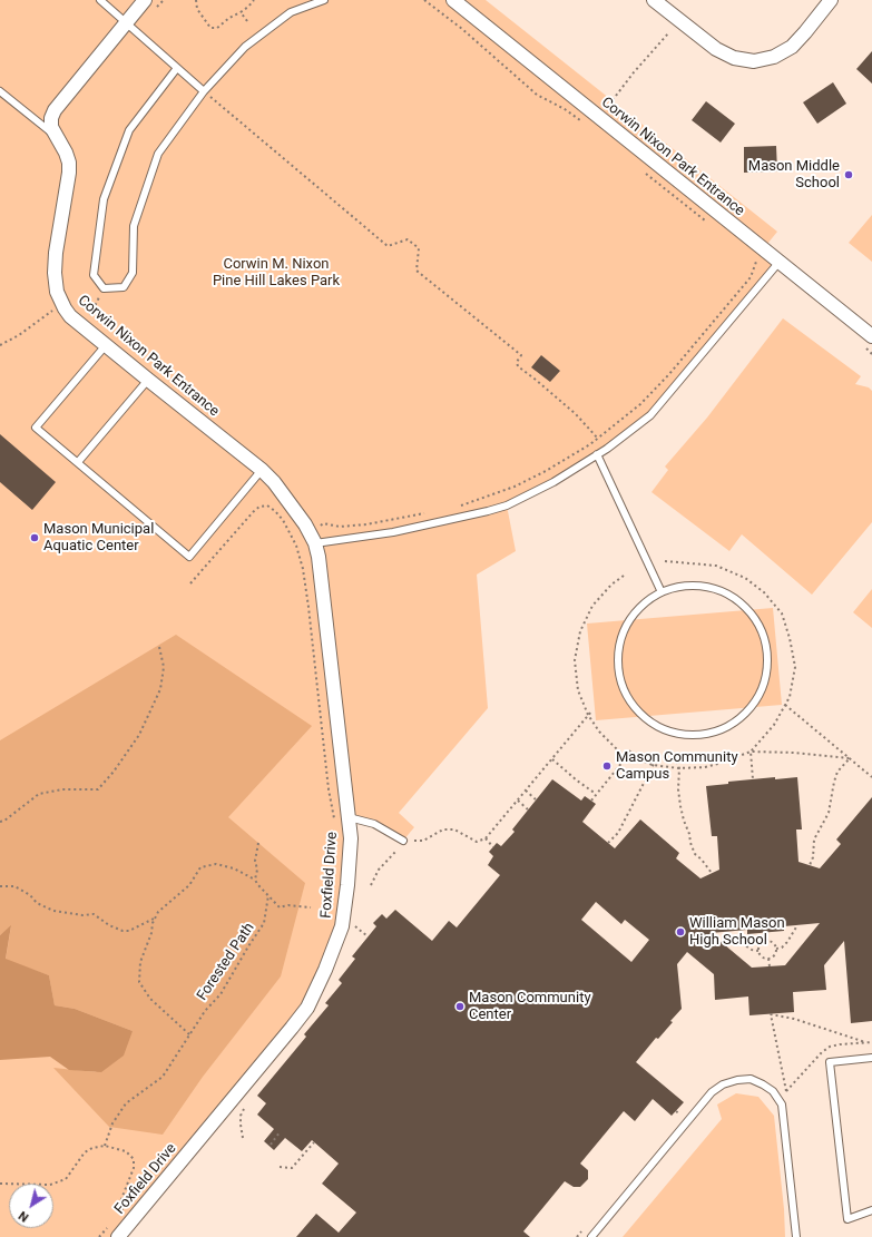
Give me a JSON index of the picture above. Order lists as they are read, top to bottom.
{
  "streets": {
    "street": ["Corwin Nixon Park Entrance", "Foxfield Drive"],
    "path": ["Forested Path"]
  },
  "crossings": [
    ["Corwin Nixon Park Entrance", "Foxfield Drive"]
  ],
  "parks": ["Corwin M. Nixon Pine Hill Lakes Park"],
  "places": [
    "Mason Middle School",
    "Mason Municipal Aquatic Center",
    "Mason Community Campus",
    "William Mason High School",
    "Mason Community Center"
  ],
  "north": "bottom left"
}
